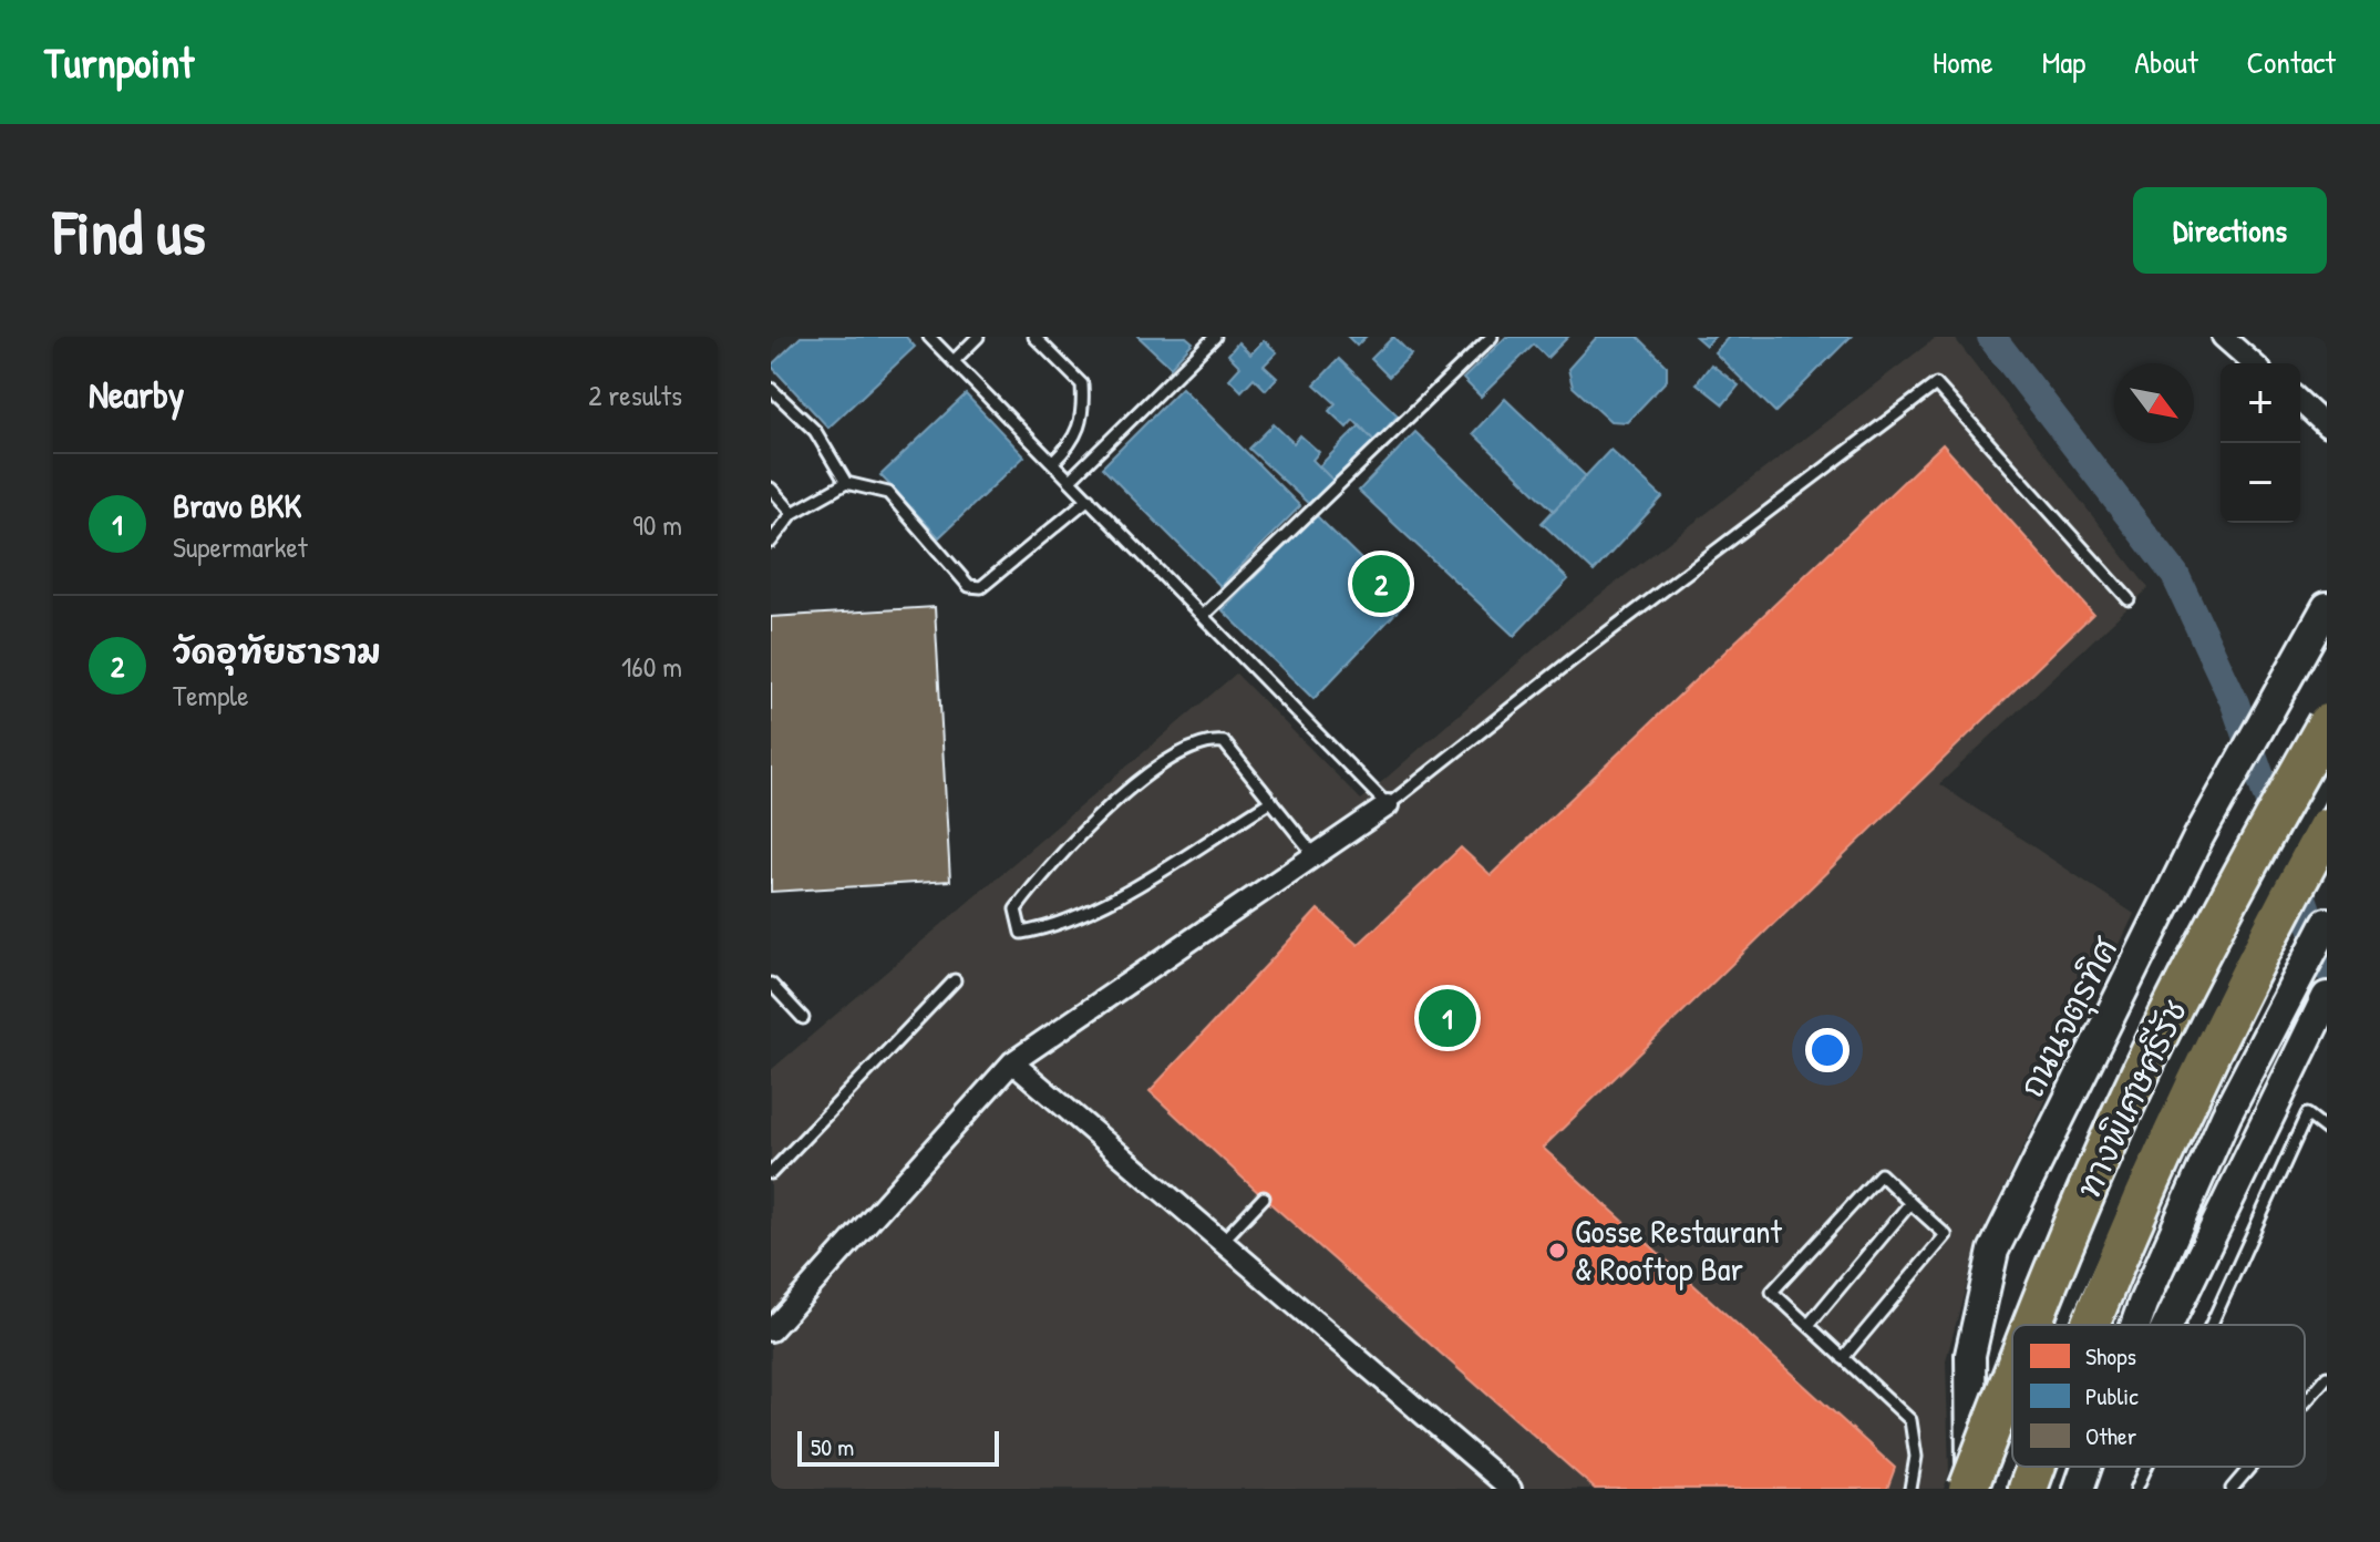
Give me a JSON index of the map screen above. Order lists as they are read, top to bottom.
{
  "streets": {
    "highway": ["ทางพิเศษศรีรัช"],
    "main road": ["ถนนจตุรทิศ"]
  },
  "crossings": [
    ["ถนนจตุรทิศ", "ทางพิเศษศรีรัช"]
  ],
  "places": ["Gosse Restaurant & Rooftop Bar"],
  "legend": ["Shops", "Public", "Other"],
  "scale_bar": "50 m",
  "north": "bottom right",
  "page": {
    "header": "Turnpoint",
    "nav": [
      "Home",
      "Map",
      "About",
      "Contact"
    ],
    "buttons": "Directions",
    "title": "Find us",
    "heading": ["Nearby", "2 results"],
    "map_buttons": ["+", "−"],
    "list": [
      {
        "mark": "1",
        "name": "Bravo BKK",
        "note": "Supermarket",
        "value": "90 m"
      },
      {
        "mark": "2",
        "name": "วัดอุทัยธาราม",
        "note": "Temple",
        "value": "160 m"
      }
    ],
    "pins": ["2", "1"],
    "scale": "50 m"
  }
}
